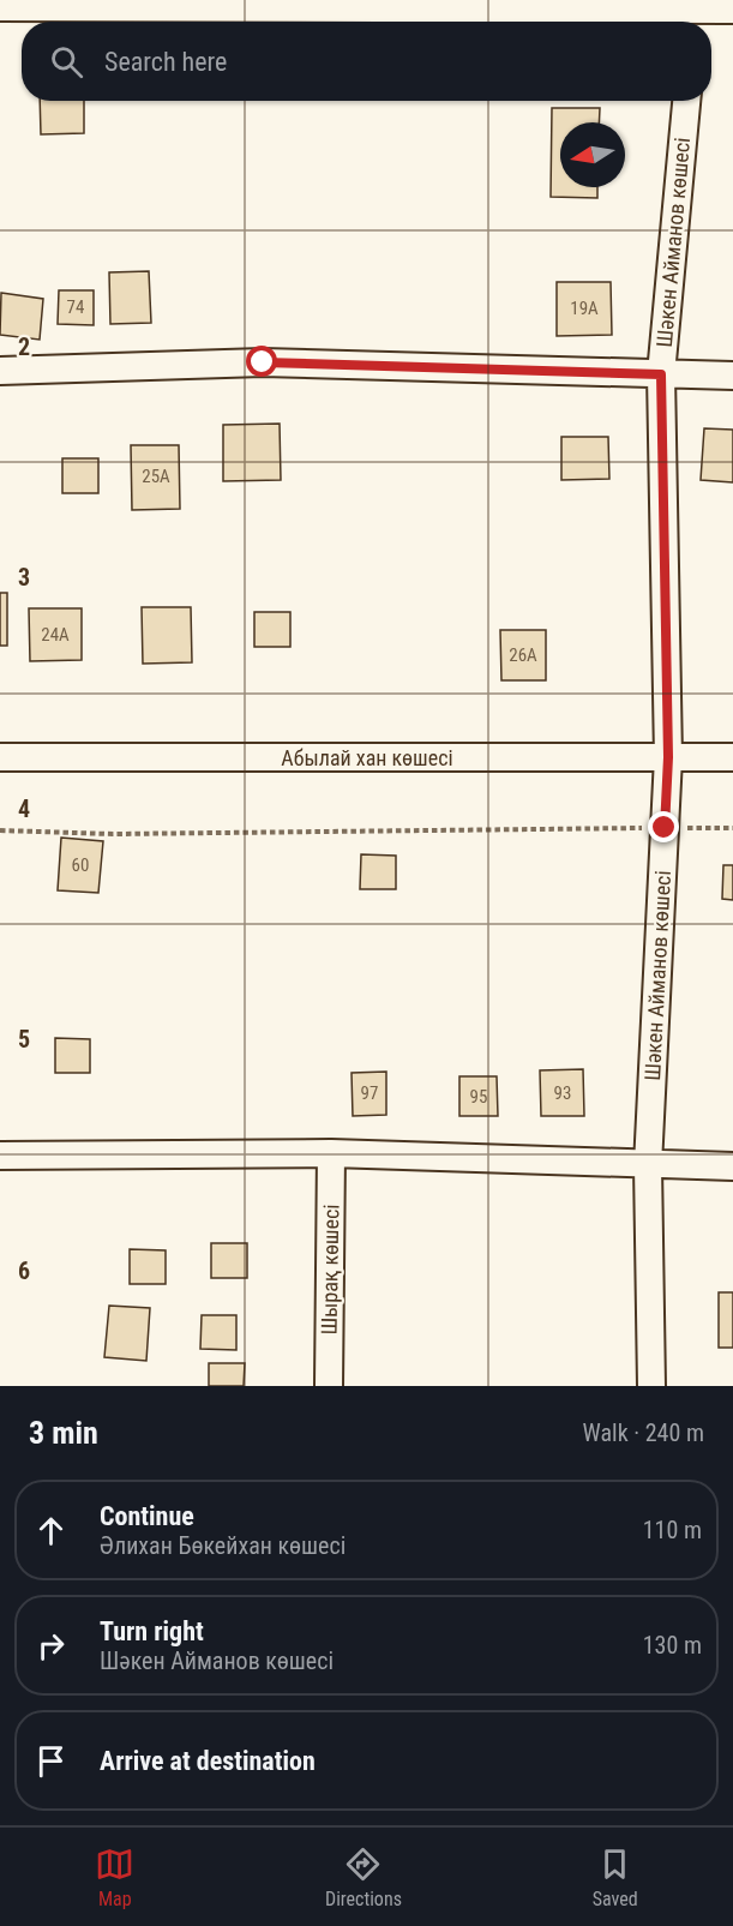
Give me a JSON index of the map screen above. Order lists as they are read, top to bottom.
{
  "streets": {
    "street": ["Шәкен Айманов көшесі", "Абылай хан көшесі", "Шырақ көшесі"]
  },
  "crossings": [
    ["Шәкен Айманов көшесі", "Абылай хан көшесі"]
  ],
  "house_numbers": [
    "74",
    "19А",
    "25А",
    "24А",
    "26А",
    "60",
    "97",
    "93",
    "95"
  ],
  "north": "left",
  "page": {
    "search": "Search here",
    "heading": ["3 min", "Walk · 240 m"],
    "list": [
      ["Continue", "Әлихан Бөкейхан көшесі", "110 m"],
      ["Turn right", "Шәкен Айманов көшесі", "130 m"],
      "Arrive at destination"
    ],
    "nav": ["Map", "Directions", "Saved"]
  },
  "grid": {
    "rows": [
      "2",
      "3",
      "4",
      "5",
      "6"
    ]
  }
}
